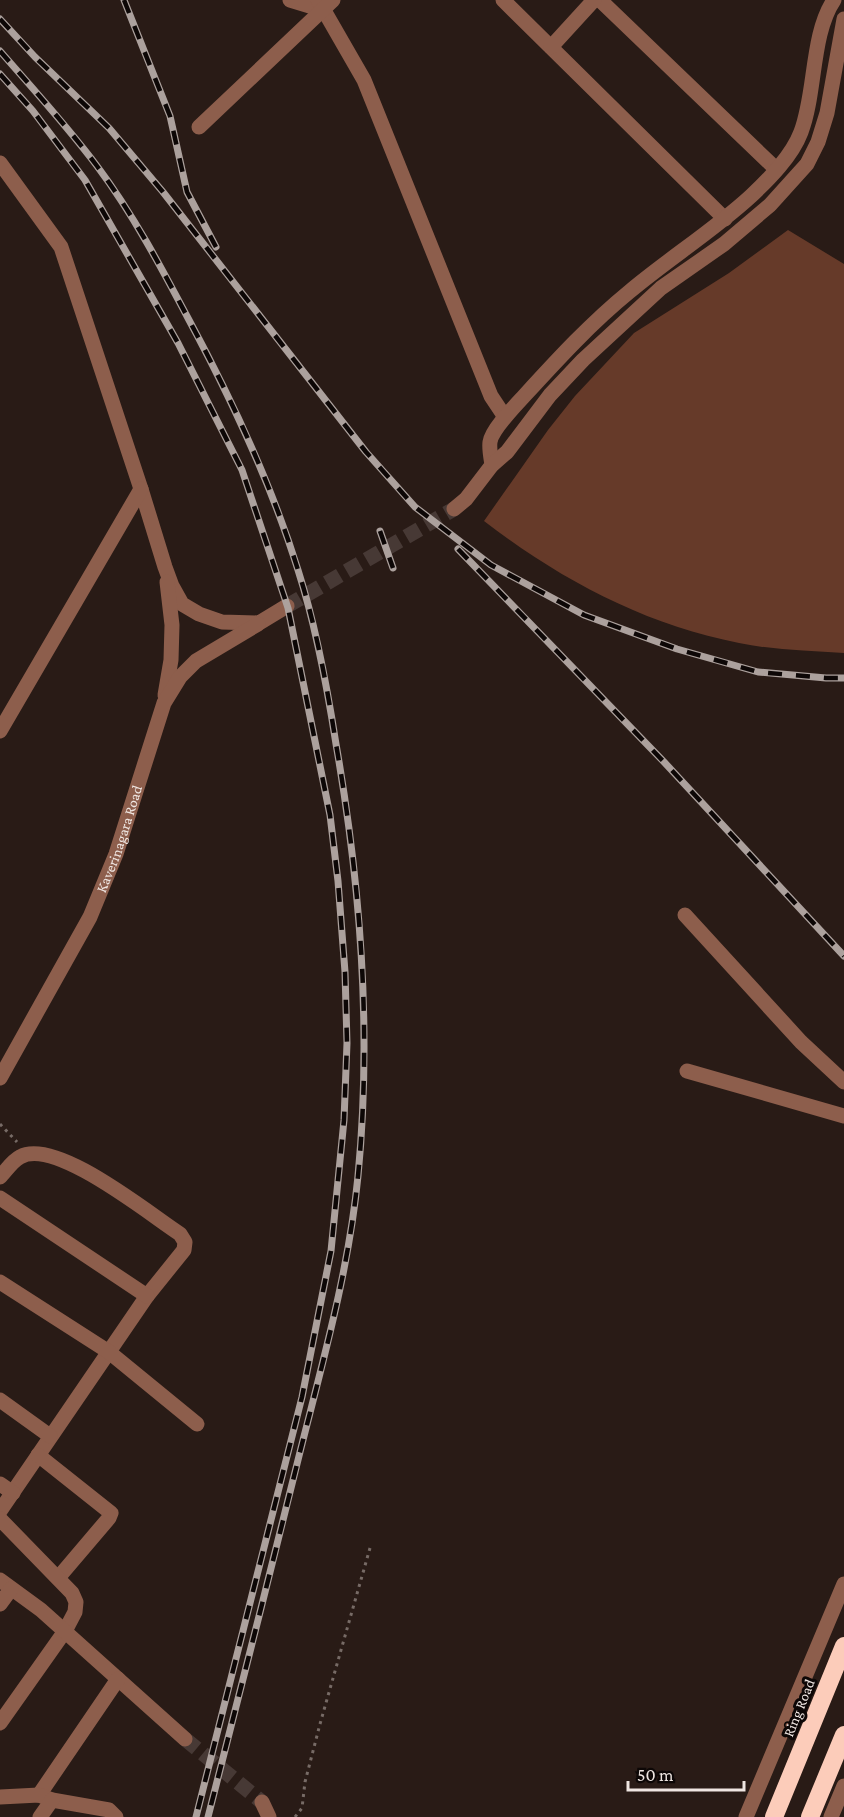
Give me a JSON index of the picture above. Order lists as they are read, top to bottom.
{
  "streets": {
    "highway": ["Ring Road"],
    "street": ["Kaverinagara Road"]
  },
  "scale_bar": "50 m"
}
